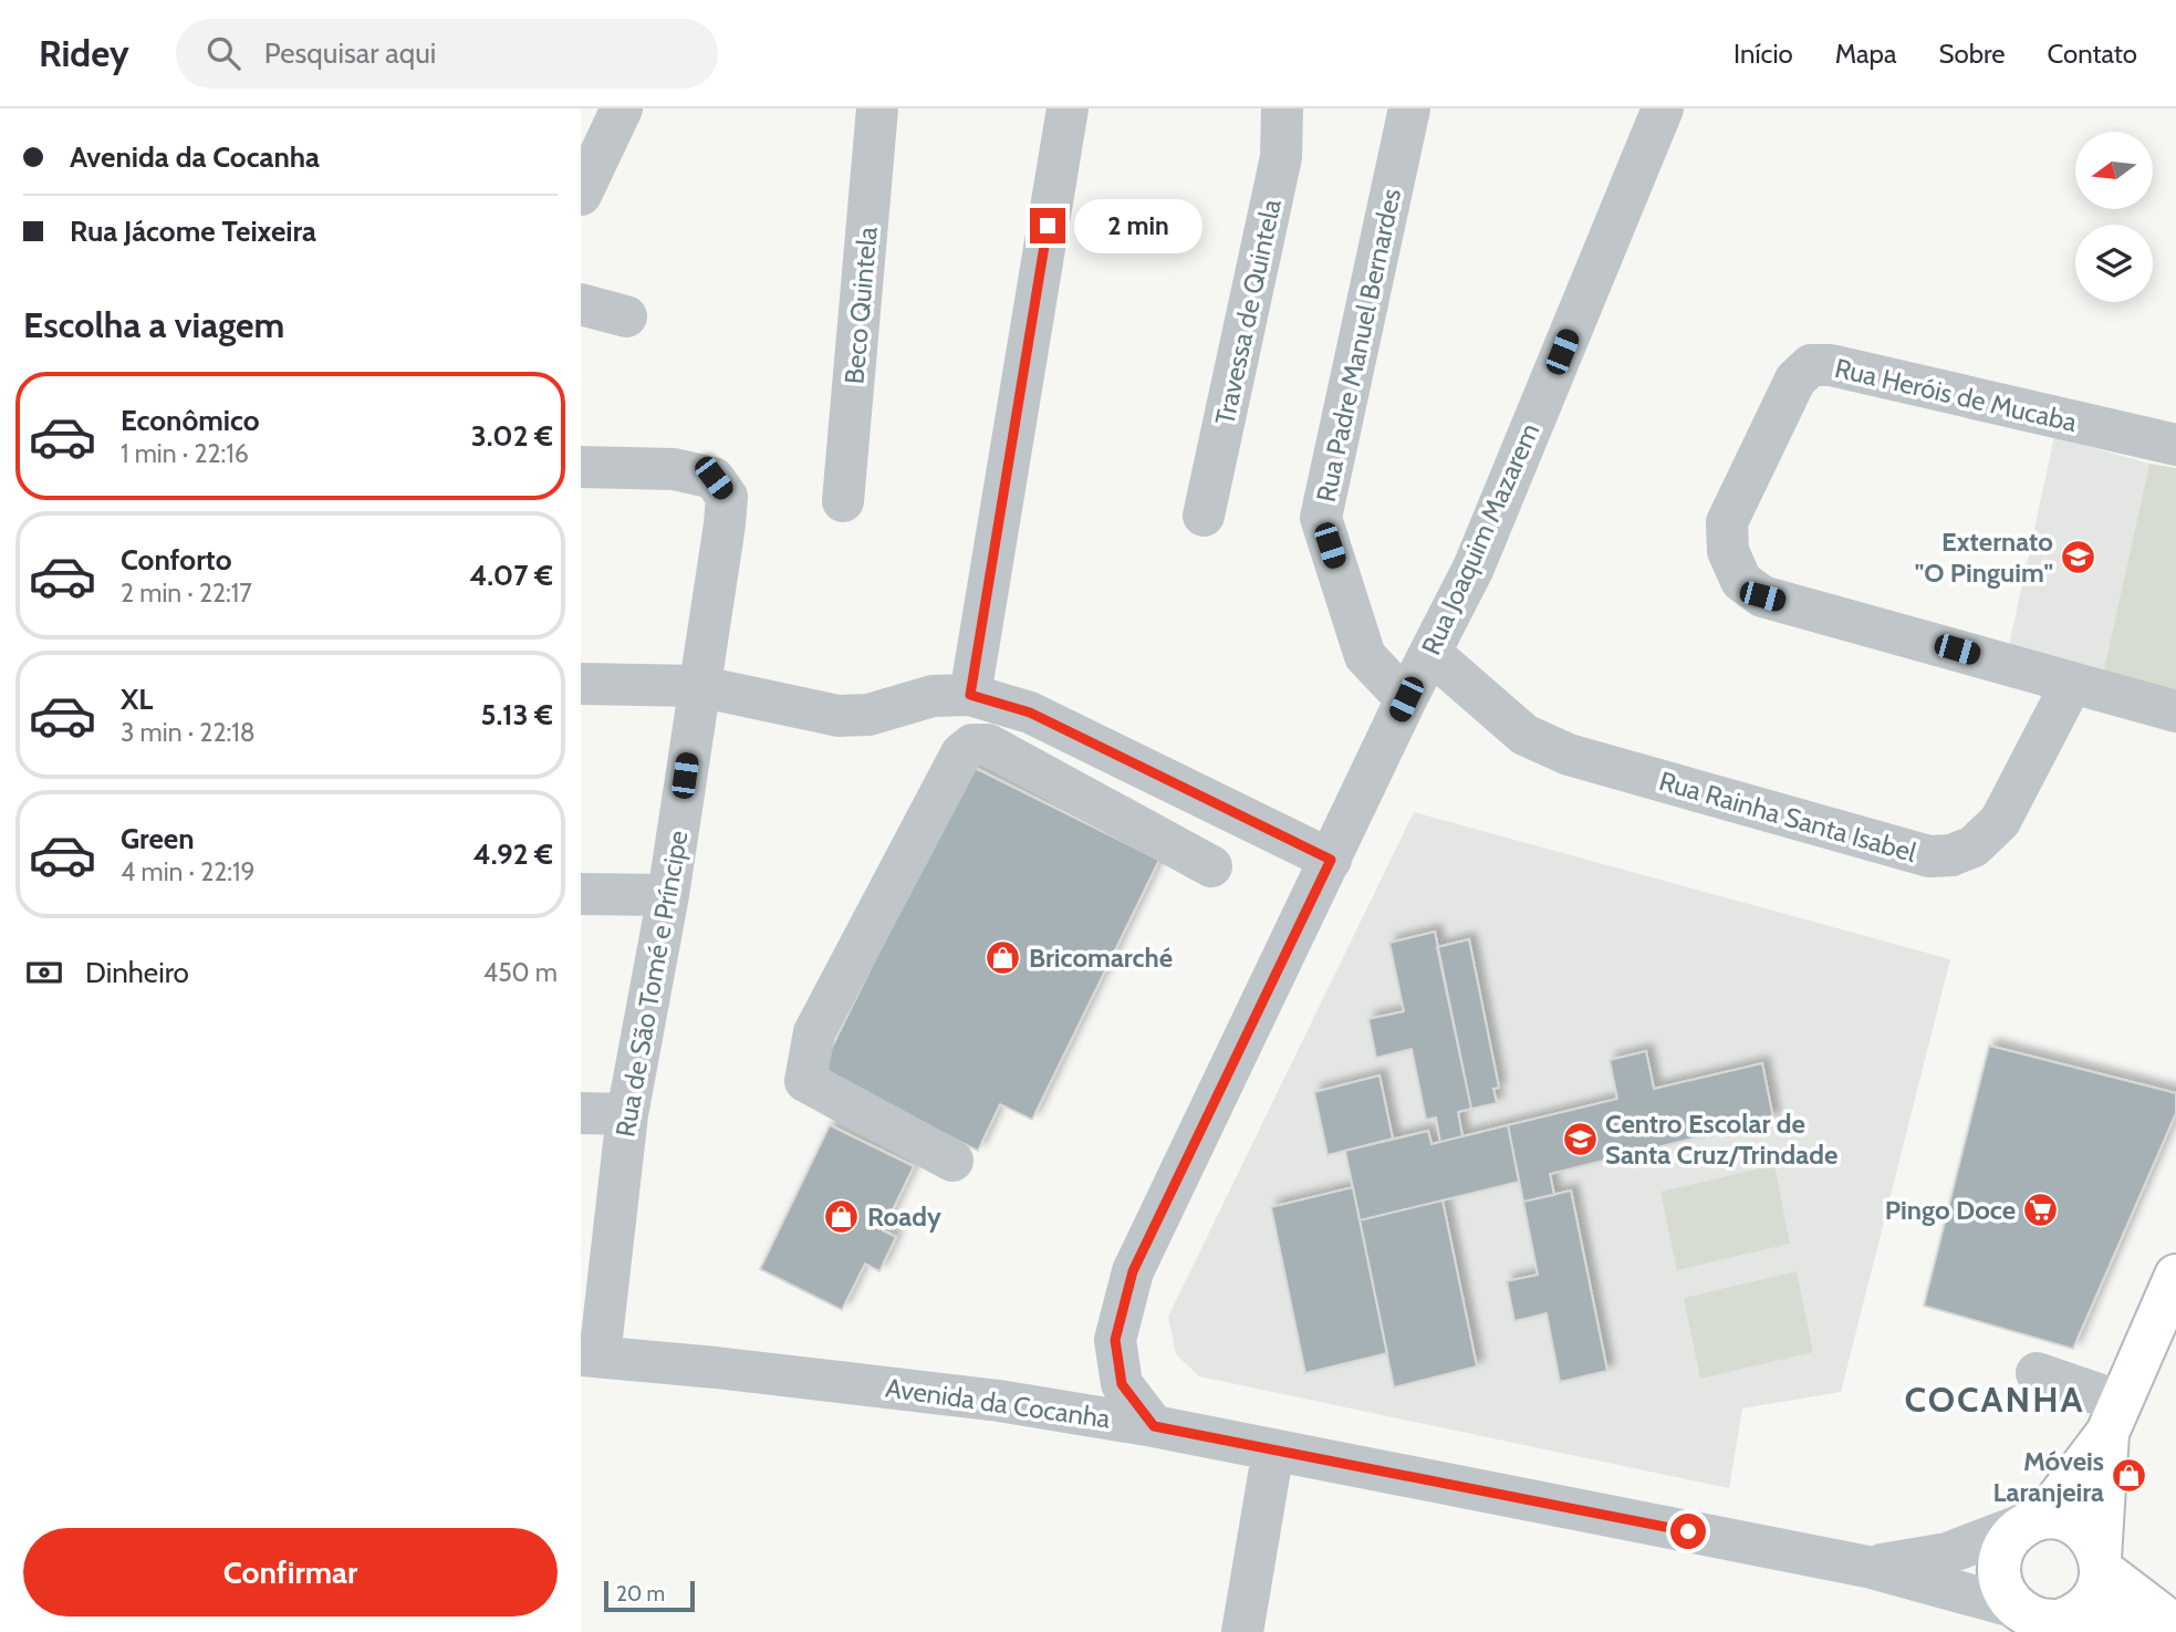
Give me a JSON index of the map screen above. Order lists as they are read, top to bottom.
{
  "streets": {
    "street": [
      "Beco Quintela",
      "Travessa de Quintela",
      "Rua Padre Manuel Bernardes",
      "Rua Heróis de Mucaba",
      "Rua Joaquim Mazarem",
      "Rua Rainha Santa Isabel",
      "Rua de São Tomé e Príncipe",
      "Avenida da Cocanha"
    ]
  },
  "crossings": [
    ["Rua Padre Manuel Bernardes", "Rua Joaquim Mazarem"],
    ["Rua Heróis de Mucaba", "Rua Rainha Santa Isabel"],
    ["Rua Joaquim Mazarem", "Rua Rainha Santa Isabel"],
    ["Rua Joaquim Mazarem", "Avenida da Cocanha"],
    ["Rua de São Tomé e Príncipe", "Avenida da Cocanha"]
  ],
  "districts": ["COCANHA"],
  "places": {
    "school or university": ["Externato \"O Pinguim\"", "Centro Escolar de Santa Cruz/Trindade"],
    "shop": ["Bricomarché", "Roady", "Móveis Laranjeira"],
    "supermarket": ["Pingo Doce"]
  },
  "scale_bar": "20 m",
  "north": "left",
  "page": {
    "header": "Ridey",
    "search": "Pesquisar aqui",
    "nav": [
      "Início",
      "Mapa",
      "Sobre",
      "Contato"
    ],
    "banner": ["Avenida da Cocanha", "Rua Jácome Teixeira"],
    "bubble": "2 min",
    "heading": "Escolha a viagem",
    "list": [
      {
        "name": "Econômico",
        "note": "1 min · 22:16",
        "value": "3.02 €"
      },
      {
        "name": "Conforto",
        "note": "2 min · 22:17",
        "value": "4.07 €"
      },
      {
        "name": "XL",
        "note": "3 min · 22:18",
        "value": "5.13 €"
      },
      {
        "name": "Green",
        "note": "4 min · 22:19",
        "value": "4.92 €"
      }
    ],
    "pay": ["Dinheiro", "450 m"],
    "buttons": "Confirmar",
    "scale": "20 m"
  }
}
